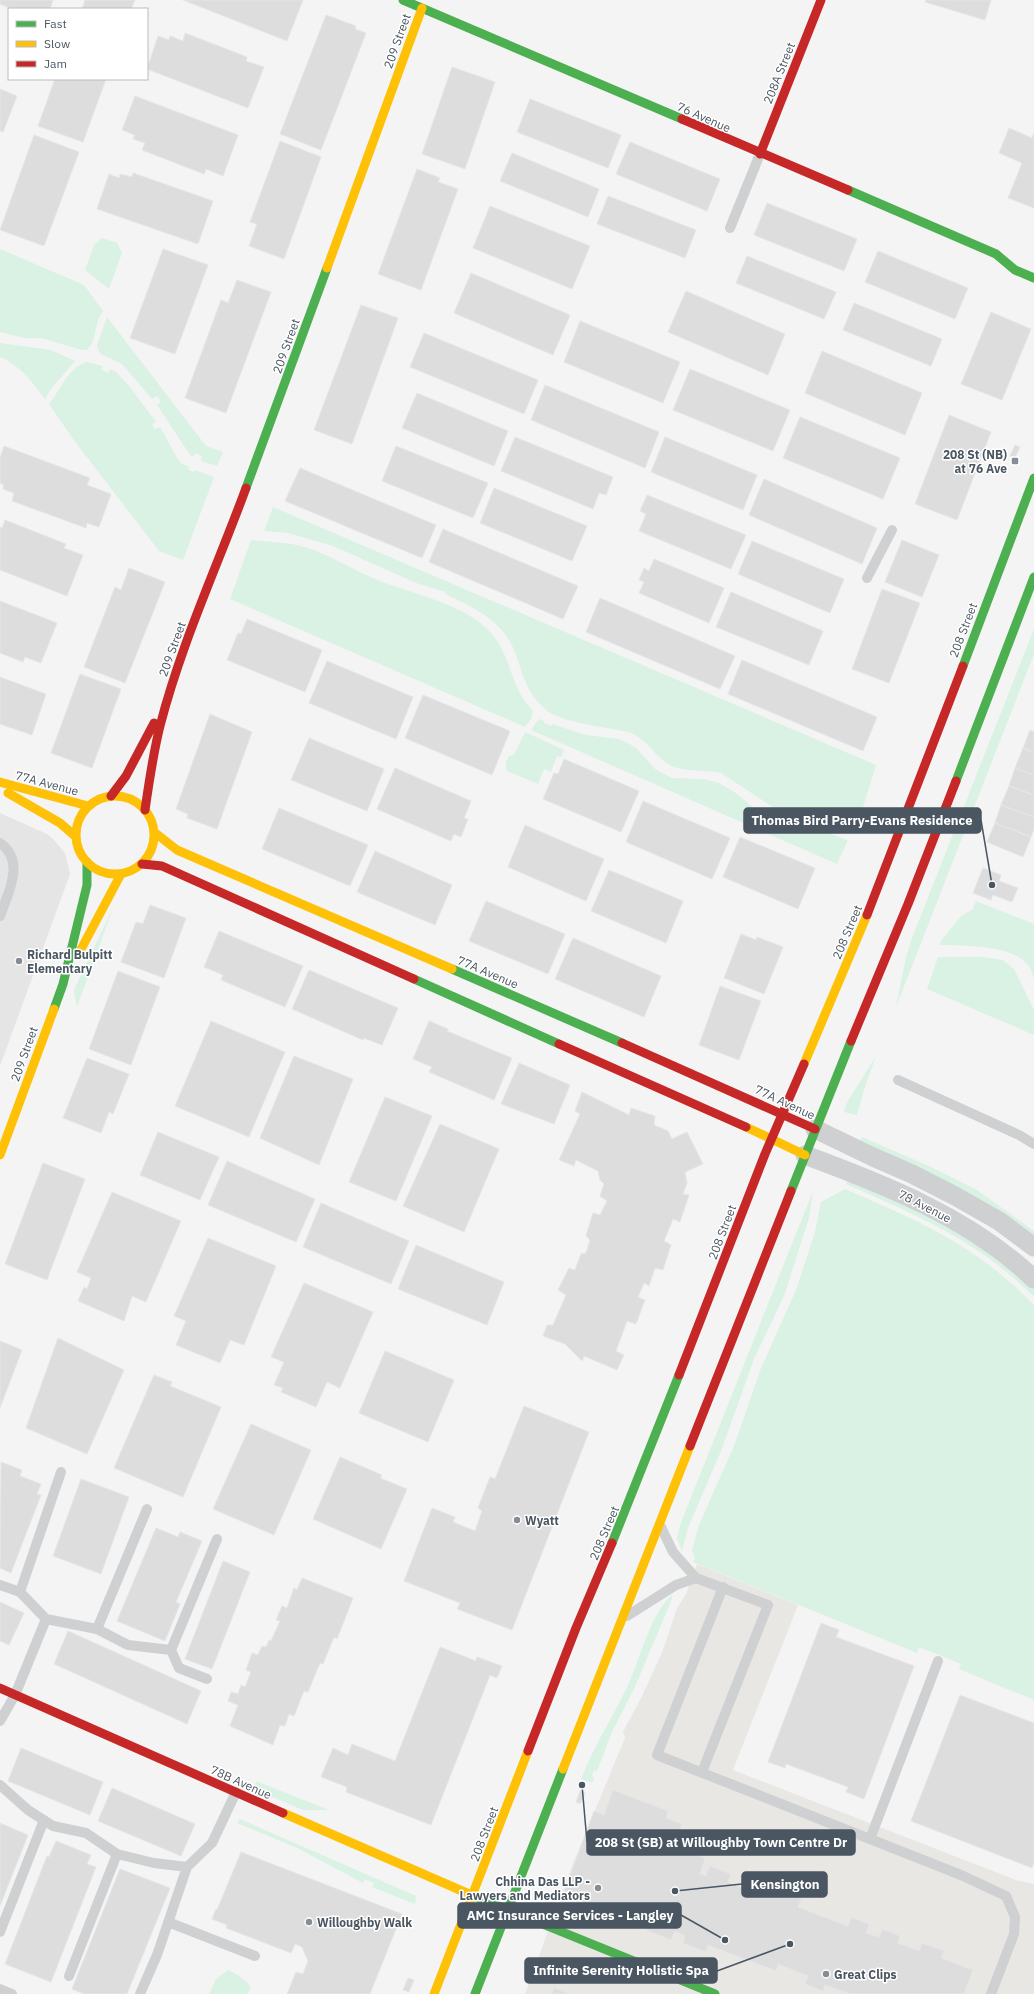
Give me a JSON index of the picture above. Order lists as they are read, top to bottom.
{
  "streets": {
    "street": [
      "209 Street",
      "208A Street",
      "76 Avenue",
      "208 Street",
      "77A Avenue",
      "78 Avenue",
      "78B Avenue"
    ]
  },
  "crossings": [
    ["209 Street", "76 Avenue"],
    ["209 Street", "77A Avenue"],
    ["208A Street", "76 Avenue"],
    ["208 Street", "77A Avenue"],
    ["208 Street", "78B Avenue"],
    ["77A Avenue", "78 Avenue"]
  ],
  "places": {
    "transit": ["208 St (NB) at 76 Ave"],
    "other": [
      "Thomas Bird Parry-Evans Residence",
      "Richard Bulpitt Elementary",
      "Wyatt",
      "208 St (SB) at Willoughby Town Centre Dr",
      "Chhina Das LLP - Lawyers and Mediators",
      "Kensington",
      "Willoughby Walk",
      "AMC Insurance Services - Langley",
      "Infinite Serenity Holistic Spa",
      "Great Clips"
    ]
  },
  "legend": ["Fast", "Slow", "Jam"]
}
